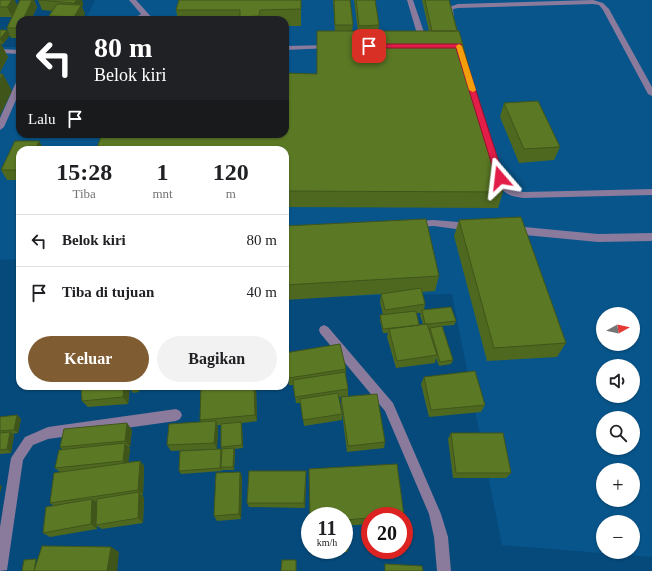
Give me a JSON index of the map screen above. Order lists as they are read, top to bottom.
{
  "north": "right",
  "page": {
    "turn": ["80 m", "Belok kiri"],
    "then": "Lalu",
    "eta": [
      "15:28",
      "Tiba",
      "1",
      "mnt",
      "120",
      "m"
    ],
    "list": [
      {
        "name": "Belok kiri",
        "value": "80 m"
      },
      {
        "name": "Tiba di tujuan",
        "value": "40 m"
      }
    ],
    "map_buttons": ["+", "−"],
    "buttons": ["Keluar", "Bagikan"],
    "speed": "11 km/h",
    "limit": "20"
  }
}
